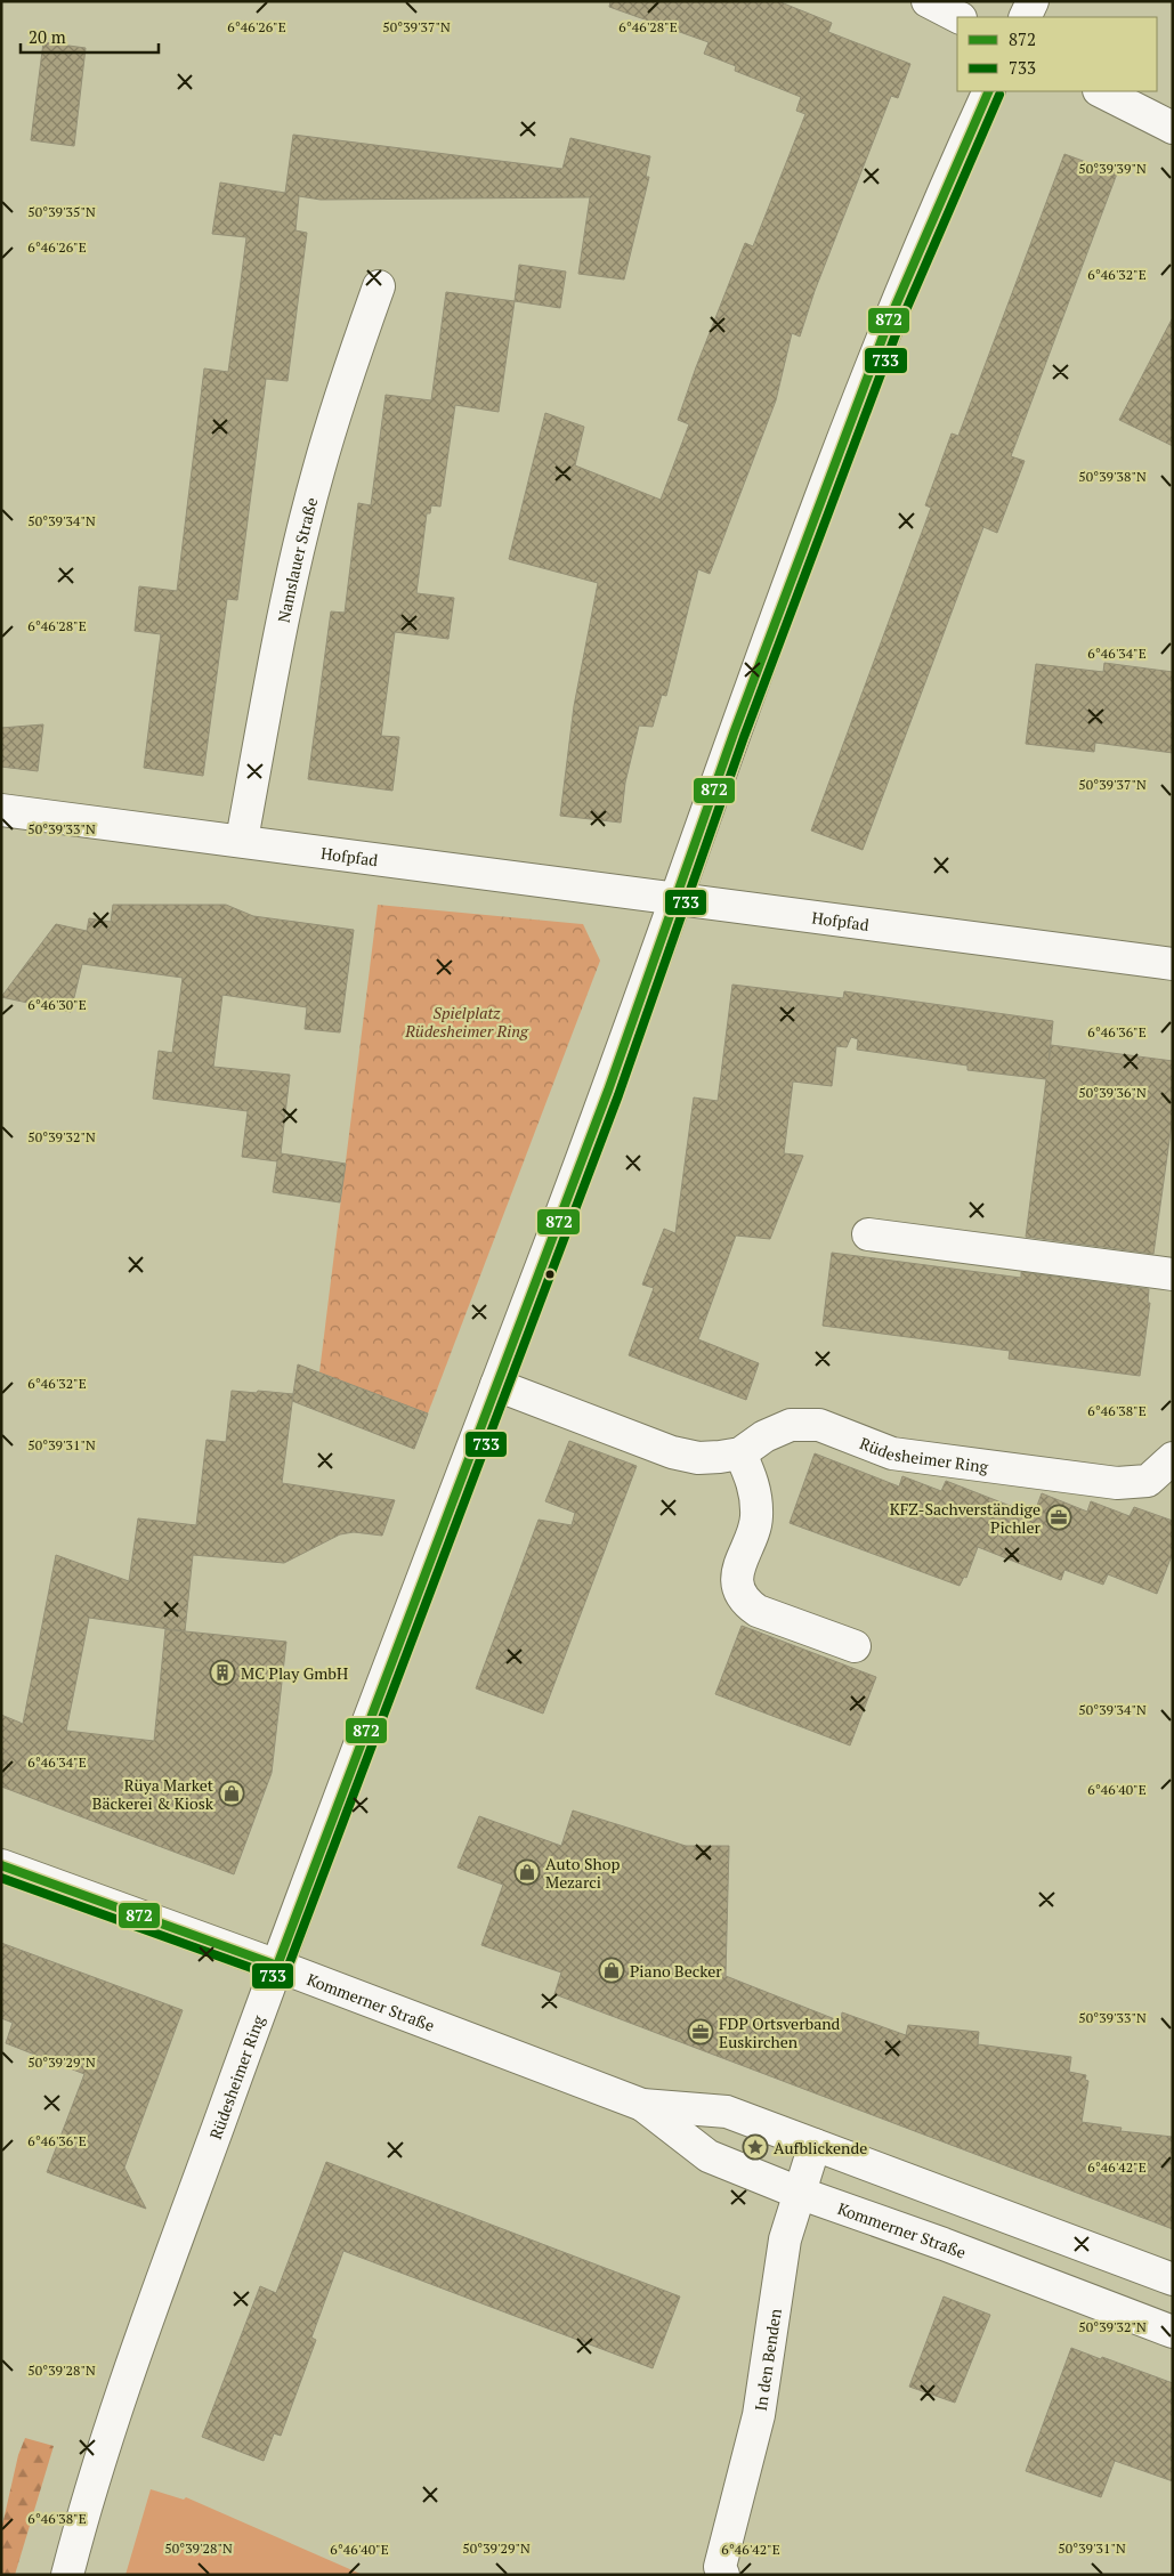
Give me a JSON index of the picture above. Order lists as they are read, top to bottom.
{
  "streets": {
    "street": [
      "Namslauer Straße",
      "Hofpfad",
      "Rüdesheimer Ring",
      "Kommerner Straße",
      "In den Benden"
    ]
  },
  "crossings": [
    ["Namslauer Straße", "Hofpfad"],
    ["Hofpfad", "Rüdesheimer Ring"],
    ["Rüdesheimer Ring", "Kommerner Straße"],
    ["Kommerner Straße", "In den Benden"]
  ],
  "parks": ["Spielplatz Rüdesheimer Ring"],
  "places": {
    "office": ["KFZ-Sachverständige Pichler", "FDP Ortsverband Euskirchen"],
    "building": ["MC Play GmbH"],
    "shop": ["Rüya Market Bäckerei & Kiosk", "Auto Shop Mezarci", "Piano Becker"],
    "place": ["Aufblickende"]
  },
  "lines": ["transit line 872", "transit line 733"],
  "legend": ["872", "733"],
  "scale_bar": "20 m",
  "coordinates": [
    "6°46'26\"E",
    "6°46'28\"E",
    "50°39'37\"N",
    "50°39'39\"N",
    "50°39'35\"N",
    "6°46'32\"E",
    "50°39'38\"N",
    "50°39'34\"N",
    "6°46'34\"E",
    "50°39'33\"N",
    "6°46'30\"E",
    "6°46'36\"E",
    "50°39'36\"N",
    "50°39'32\"N",
    "6°46'38\"E",
    "50°39'31\"N",
    "6°46'40\"E",
    "50°39'29\"N",
    "6°46'42\"E",
    "50°39'28\"N"
  ]
}
